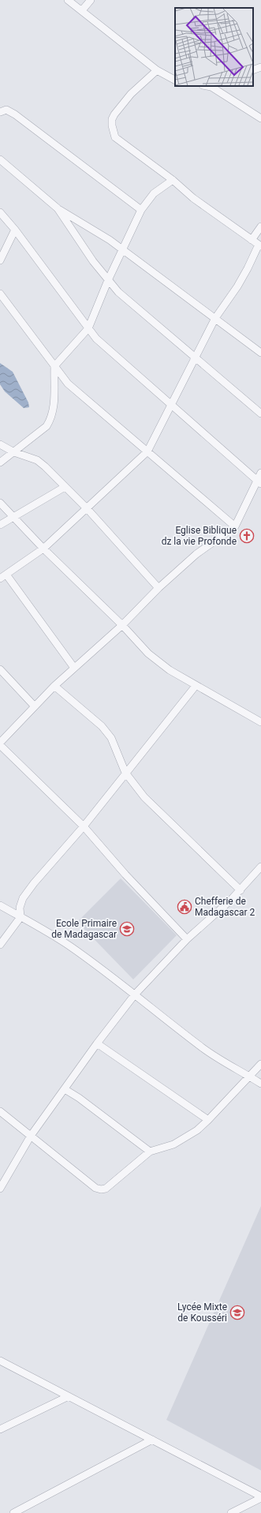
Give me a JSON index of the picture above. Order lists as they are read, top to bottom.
{
  "places": {
    "church": ["Eglise Biblique dz la vie Profonde"],
    "public building": ["Chefferie de Madagascar 2"],
    "school or university": ["Ecole Primaire de Madagascar", "Lycée Mixte de Kousséri"]
  }
}
